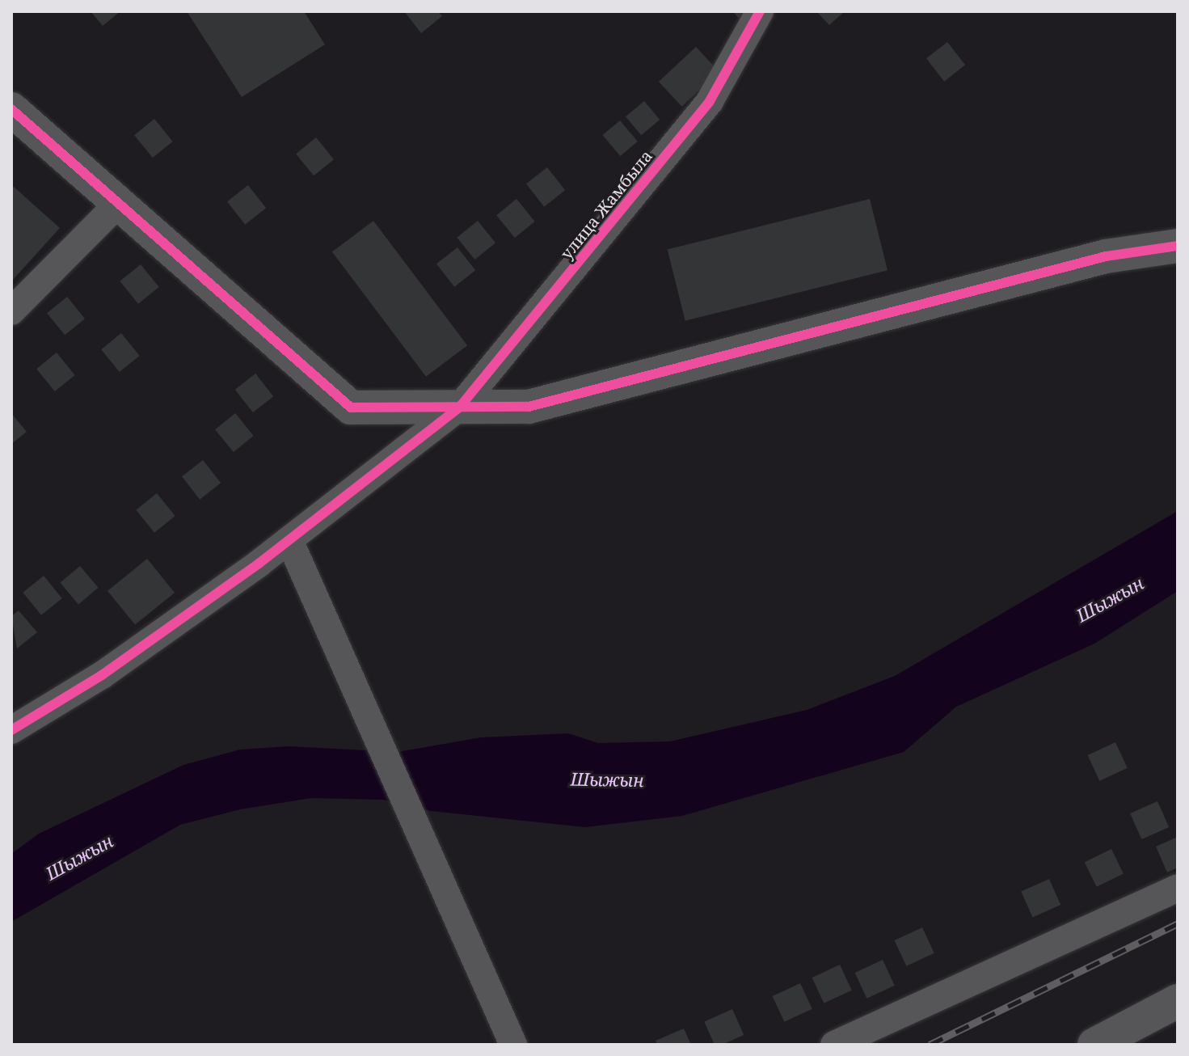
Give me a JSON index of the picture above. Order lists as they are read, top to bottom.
{
  "streets": {
    "street": ["улица Жамбыла"]
  },
  "water": ["Шыжын"]
}
